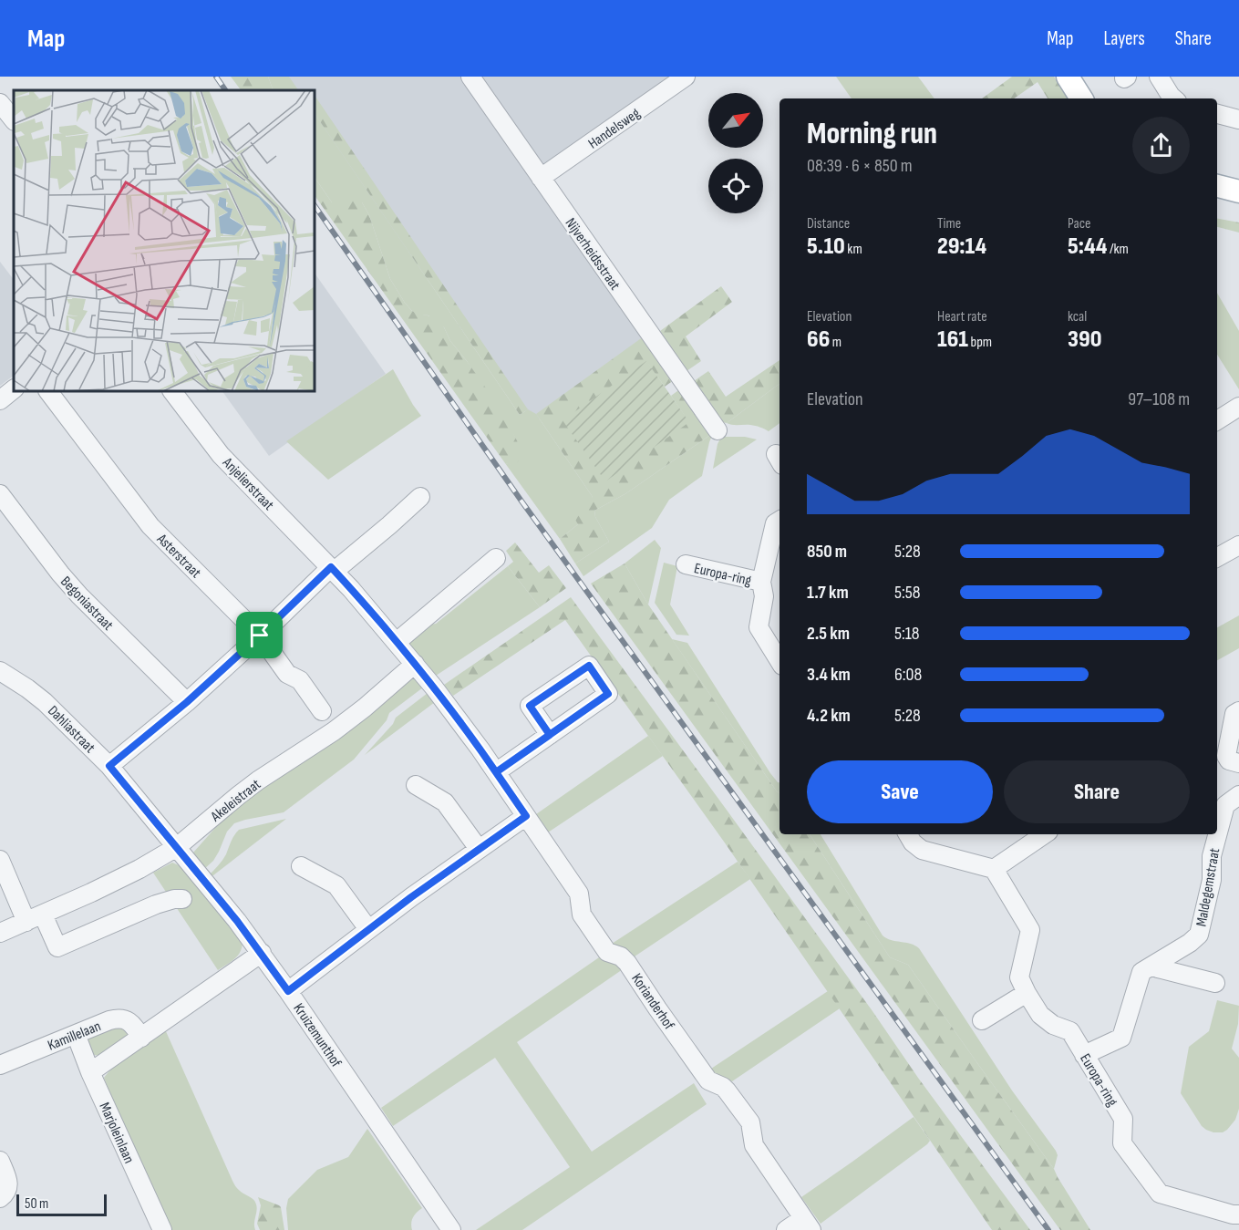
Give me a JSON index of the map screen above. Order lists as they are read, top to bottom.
{
  "streets": {
    "street": [
      "Handelsweg",
      "Nijverheidsstraat",
      "Anjelierstraat",
      "Asterstraat",
      "Europa-ring",
      "Begoniastraat",
      "Dahliastraat",
      "Akeleistraat",
      "Maldegemstraat",
      "Korianderhof",
      "Kamillelaan",
      "Kruizemunthof",
      "Marjoleinlaan"
    ]
  },
  "crossings": [
    ["Handelsweg", "Nijverheidsstraat"],
    ["Anjelierstraat", "Akeleistraat"],
    ["Anjelierstraat", "Korianderhof"],
    ["Europa-ring", "Maldegemstraat"],
    ["Dahliastraat", "Akeleistraat"],
    ["Dahliastraat", "Kruizemunthof"],
    ["Akeleistraat", "Kruizemunthof"],
    ["Kamillelaan", "Marjoleinlaan"]
  ],
  "scale_bar": "50 m",
  "north": "top right",
  "page": {
    "header": "Map",
    "nav": ["Map", "Layers", "Share"],
    "heading": ["Morning run", "08:39 · 6 × 850 m"],
    "stats": [
      ["Distance", "5.10 km"],
      ["Time", "29:14"],
      ["Pace", "5:44 /km"],
      ["Elevation", "66 m"],
      ["Heart rate", "161 bpm"],
      ["kcal", "390"]
    ],
    "chart": ["Elevation", "97–108 m"],
    "list": [
      {
        "name": "850 m",
        "note": "5:28"
      },
      {
        "name": "1.7 km",
        "note": "5:58"
      },
      {
        "name": "2.5 km",
        "note": "5:18"
      },
      {
        "name": "3.4 km",
        "note": "6:08"
      },
      {
        "name": "4.2 km",
        "note": "5:28"
      }
    ],
    "buttons": ["Save", "Share"],
    "scale": "50 m"
  }
}
